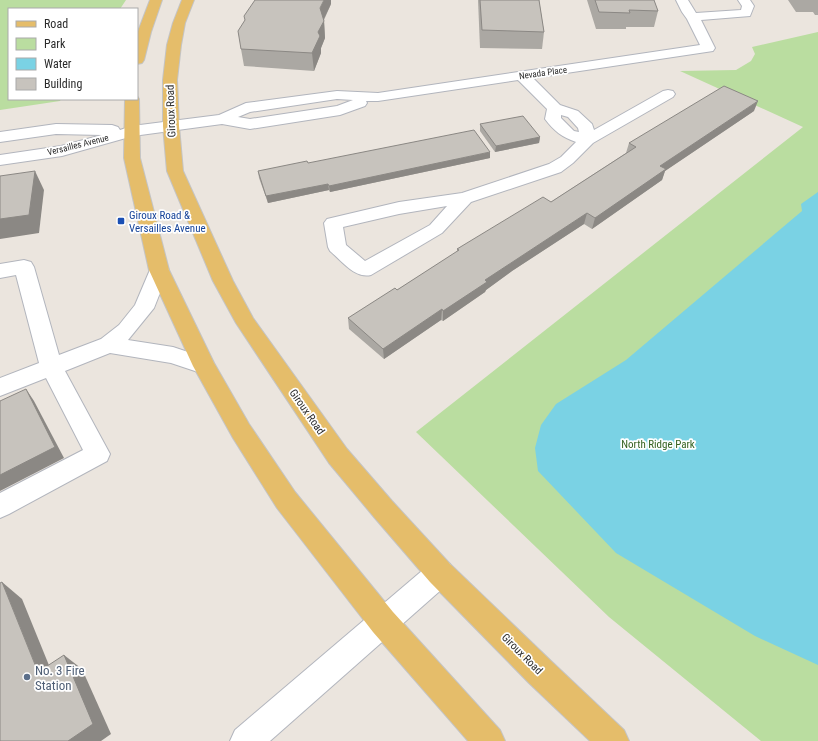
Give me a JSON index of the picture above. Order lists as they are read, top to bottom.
{
  "streets": {
    "main road": ["Giroux Road"],
    "street": ["Nevada Place", "Versailles Avenue"]
  },
  "crossings": [
    ["Nevada Place", "Giroux Road"],
    ["Nevada Place", "Versailles Avenue"],
    ["Giroux Road", "Versailles Avenue"]
  ],
  "parks": ["North Ridge Park"],
  "places": {
    "transit": ["Giroux Road & Versailles Avenue"],
    "other": ["No. 3 Fire Station"]
  },
  "legend": [
    "Road",
    "Park",
    "Water",
    "Building"
  ]
}
